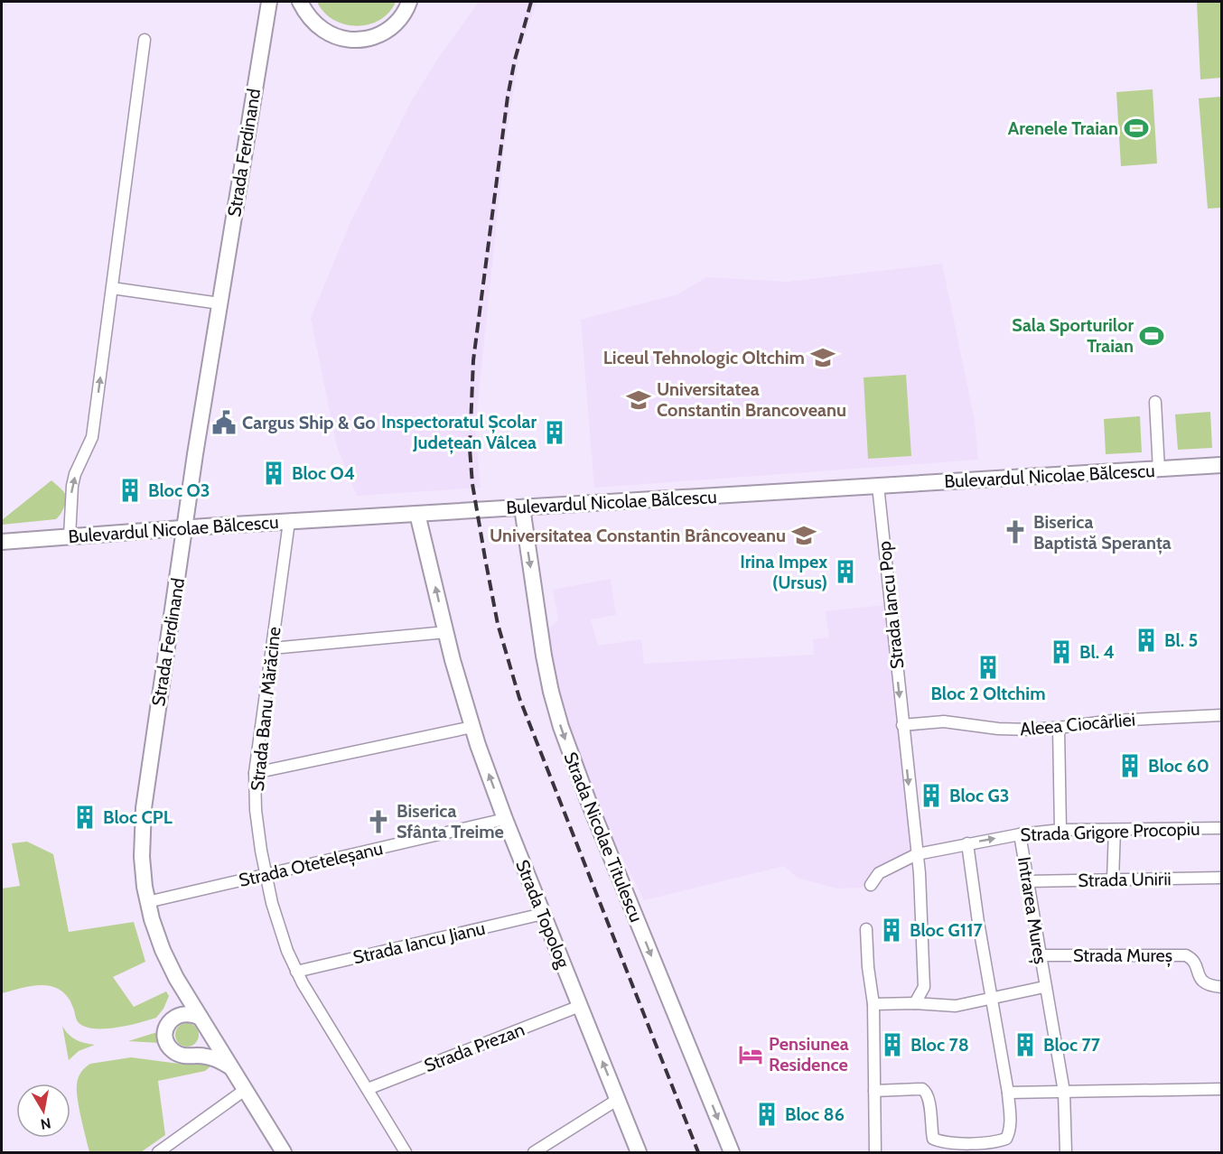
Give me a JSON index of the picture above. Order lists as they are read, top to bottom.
{
  "streets": {
    "main road": [
      "Strada Ferdinand",
      "Bulevardul Nicolae Bălcescu",
      "Strada Nicolae Titulescu",
      "Strada Topolog"
    ],
    "street": [
      "Strada Iancu Pop",
      "Strada Banu Mărăcine",
      "Aleea Ciocârliei",
      "Strada Grigore Procopiu",
      "Strada Oteteleșanu",
      "Strada Unirii",
      "Intrarea Mureș",
      "Strada Iancu Jianu",
      "Strada Mureș",
      "Strada Prezan"
    ]
  },
  "crossings": [
    ["Strada Ferdinand", "Bulevardul Nicolae Bălcescu"],
    ["Strada Ferdinand", "Strada Oteteleșanu"],
    ["Bulevardul Nicolae Bălcescu", "Strada Iancu Pop"],
    ["Bulevardul Nicolae Bălcescu", "Strada Banu Mărăcine"],
    ["Bulevardul Nicolae Bălcescu", "Strada Nicolae Titulescu"],
    ["Bulevardul Nicolae Bălcescu", "Strada Topolog"],
    ["Strada Iancu Pop", "Aleea Ciocârliei"],
    ["Strada Banu Mărăcine", "Strada Oteteleșanu"],
    ["Strada Banu Mărăcine", "Strada Iancu Jianu"],
    ["Strada Banu Mărăcine", "Strada Prezan"],
    ["Strada Grigore Procopiu", "Intrarea Mureș"],
    ["Strada Oteteleșanu", "Strada Topolog"],
    ["Strada Unirii", "Intrarea Mureș"],
    ["Intrarea Mureș", "Strada Mureș"],
    ["Strada Topolog", "Strada Iancu Jianu"],
    ["Strada Topolog", "Strada Prezan"]
  ],
  "one_way": ["Strada Iancu Pop", "Strada Nicolae Titulescu", "Strada Topolog"],
  "places": {
    "sports": ["Arenele Traian", "Sala Sporturilor Traian"],
    "school or university": ["Liceul Tehnologic Oltchim", "Universitatea Constantin Brancoveanu", "Universitatea Constantin Brâncoveanu"],
    "public building": ["Cargus Ship & Go"],
    "building": [
      "Inspectoratul Școlar Județean Vâlcea",
      "Bloc O4",
      "Bloc O3",
      "Irina Impex (Ursus)",
      "Bl. 5",
      "Bl. 4",
      "Bloc 2 Oltchim",
      "Bloc 60",
      "Bloc G3",
      "Bloc CPL",
      "Bloc G117",
      "Bloc 78",
      "Bloc 77",
      "Bloc 86"
    ],
    "church": ["Biserica Baptistă Speranța", "Biserica Sfânta Treime"],
    "hotel": ["Pensiunea Residence"]
  },
  "north": "bottom"
}
